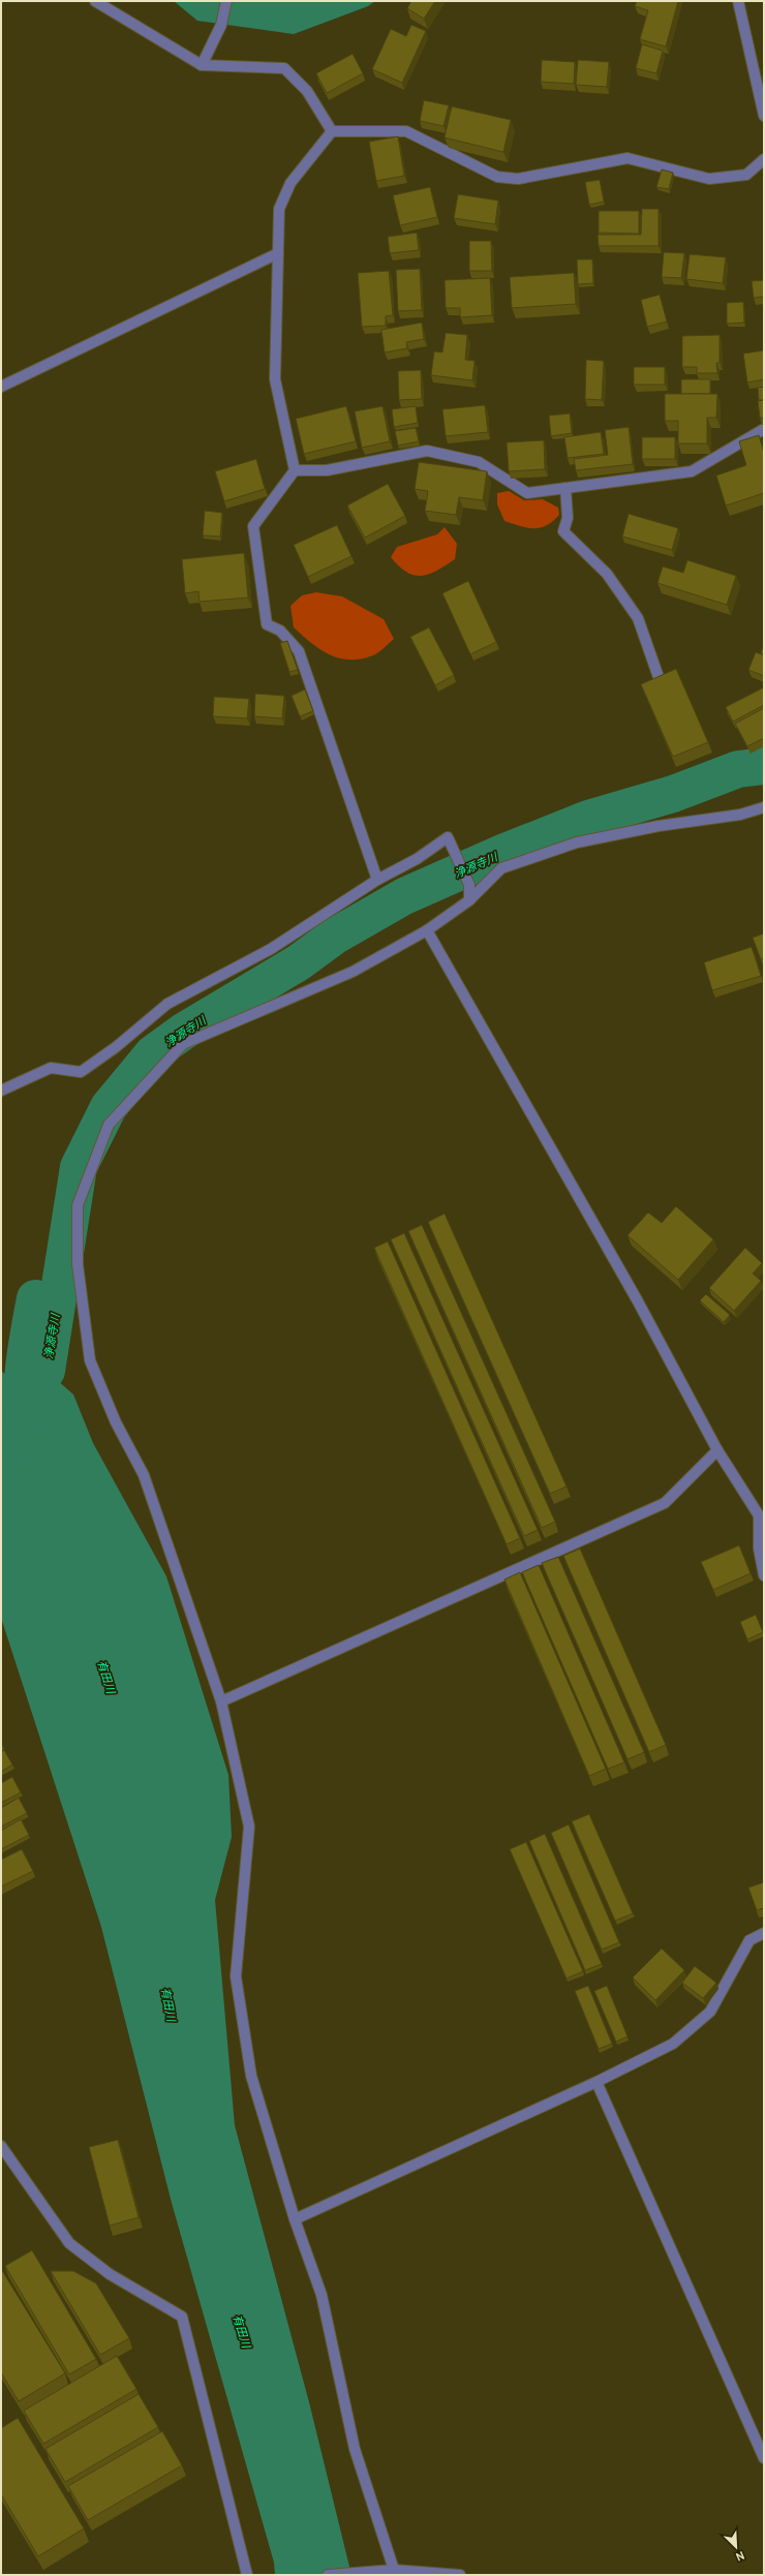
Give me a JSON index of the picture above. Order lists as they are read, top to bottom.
{
  "water": ["浄源寺川", "有田川"],
  "north": "bottom right"
}
